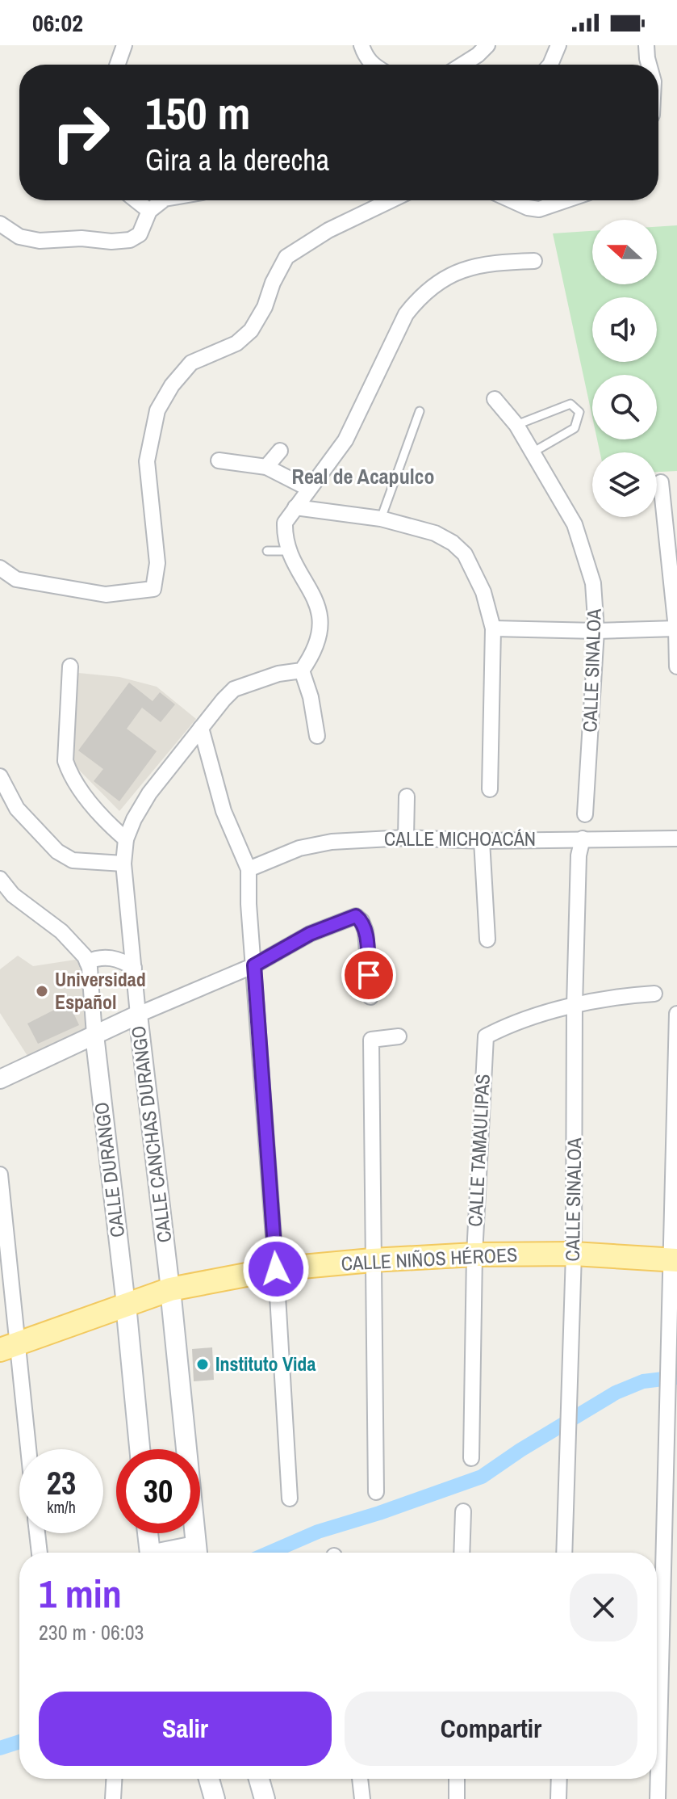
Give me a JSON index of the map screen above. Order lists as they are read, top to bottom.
{
  "streets": {
    "main road": ["CALLE CANCHAS DURANGO", "CALLE NIÑOS HÉROES"],
    "street": [
      "CALLE SINALOA",
      "CALLE MICHOACÁN",
      "CALLE TAMAULIPAS",
      "CALLE DURANGO"
    ]
  },
  "crossings": [
    ["CALLE SINALOA", "CALLE MICHOACÁN"],
    ["CALLE SINALOA", "CALLE TAMAULIPAS"],
    ["CALLE SINALOA", "CALLE NIÑOS HÉROES"],
    ["CALLE CANCHAS DURANGO", "CALLE NIÑOS HÉROES"],
    ["CALLE TAMAULIPAS", "CALLE NIÑOS HÉROES"],
    ["CALLE DURANGO", "CALLE NIÑOS HÉROES"]
  ],
  "districts": ["Real de Acapulco"],
  "places": ["Universidad Español", "Instituto Vida"],
  "north": "left",
  "page": {
    "status": "06:02",
    "turn": ["150 m", "Gira a la derecha"],
    "speed": "23 km/h",
    "limit": "30",
    "heading": ["1 min", "230 m · 06:03"],
    "buttons": ["Salir", "Compartir"]
  }
}
